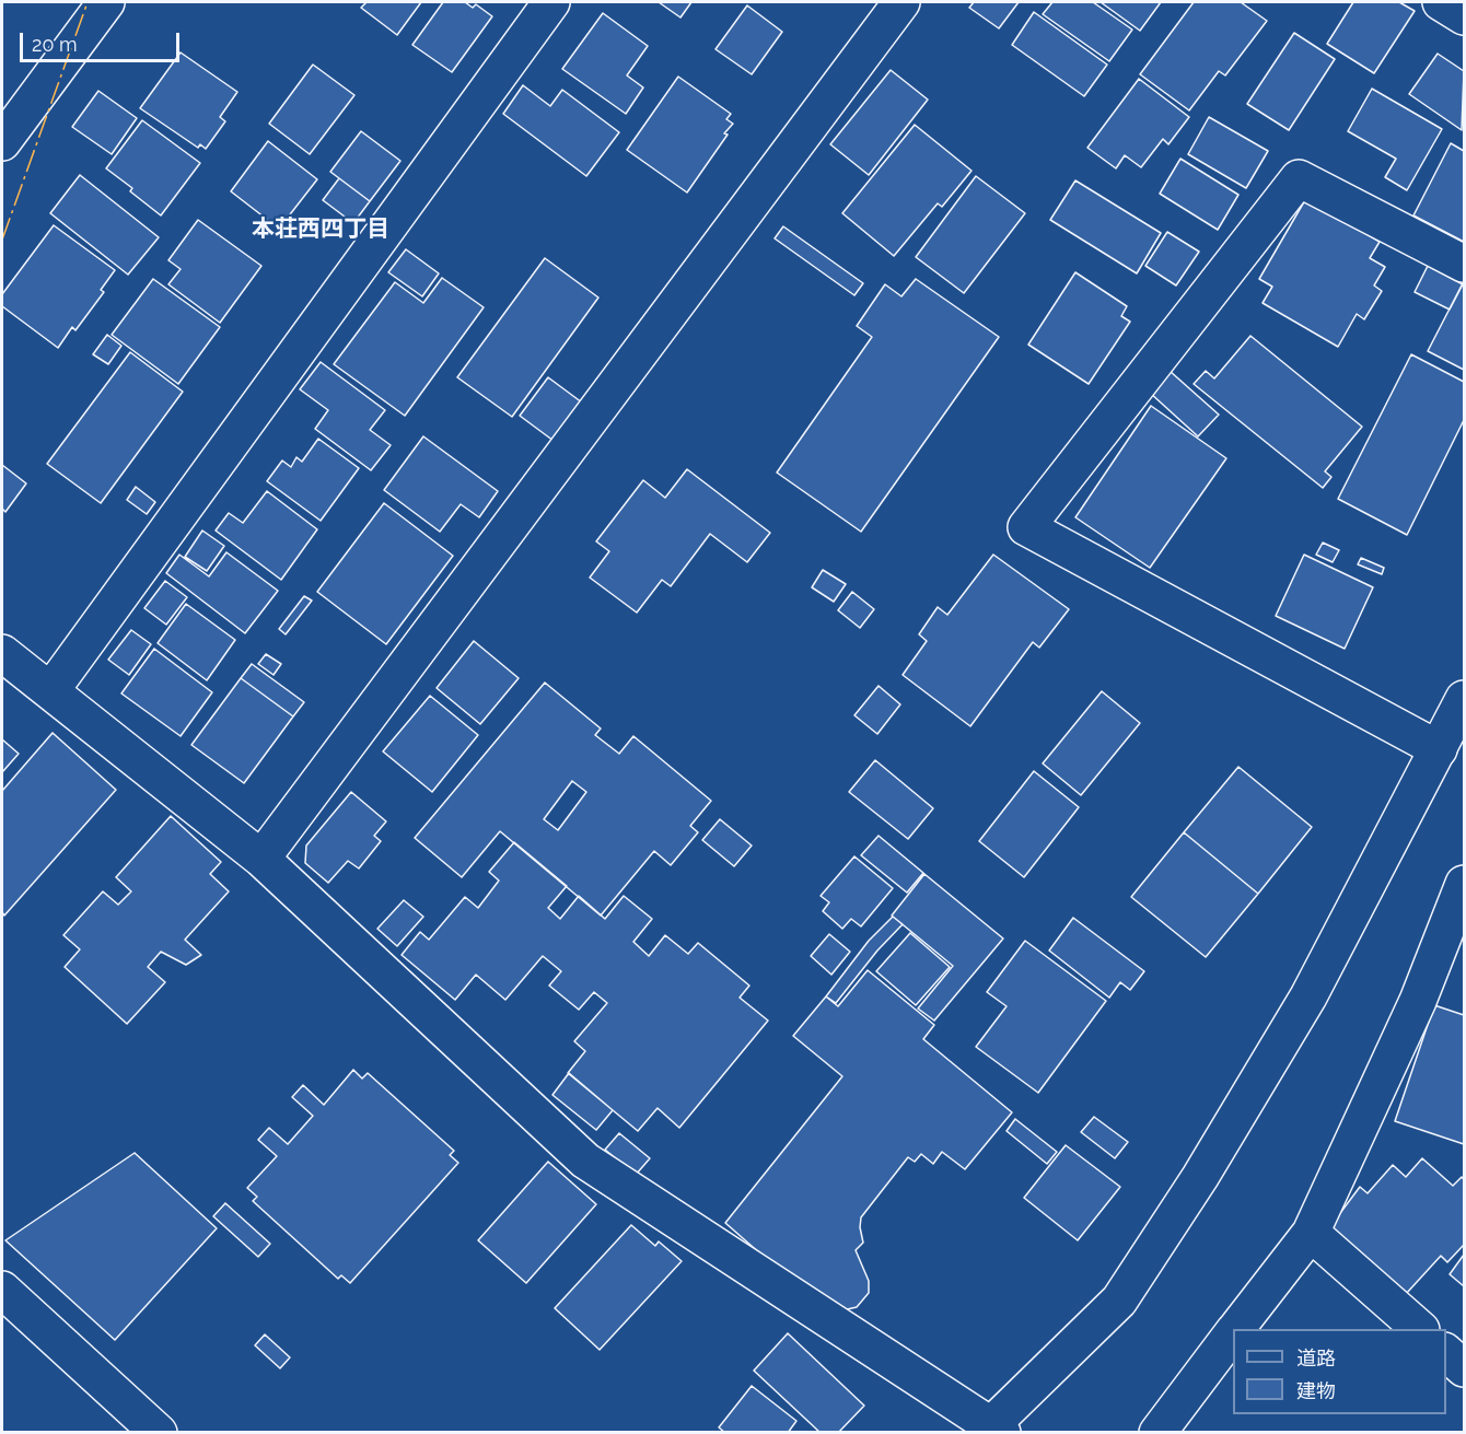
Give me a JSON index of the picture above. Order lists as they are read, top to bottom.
{
  "districts": ["本荘西四丁目"],
  "legend": ["道路", "建物"],
  "scale_bar": "20 m"
}
